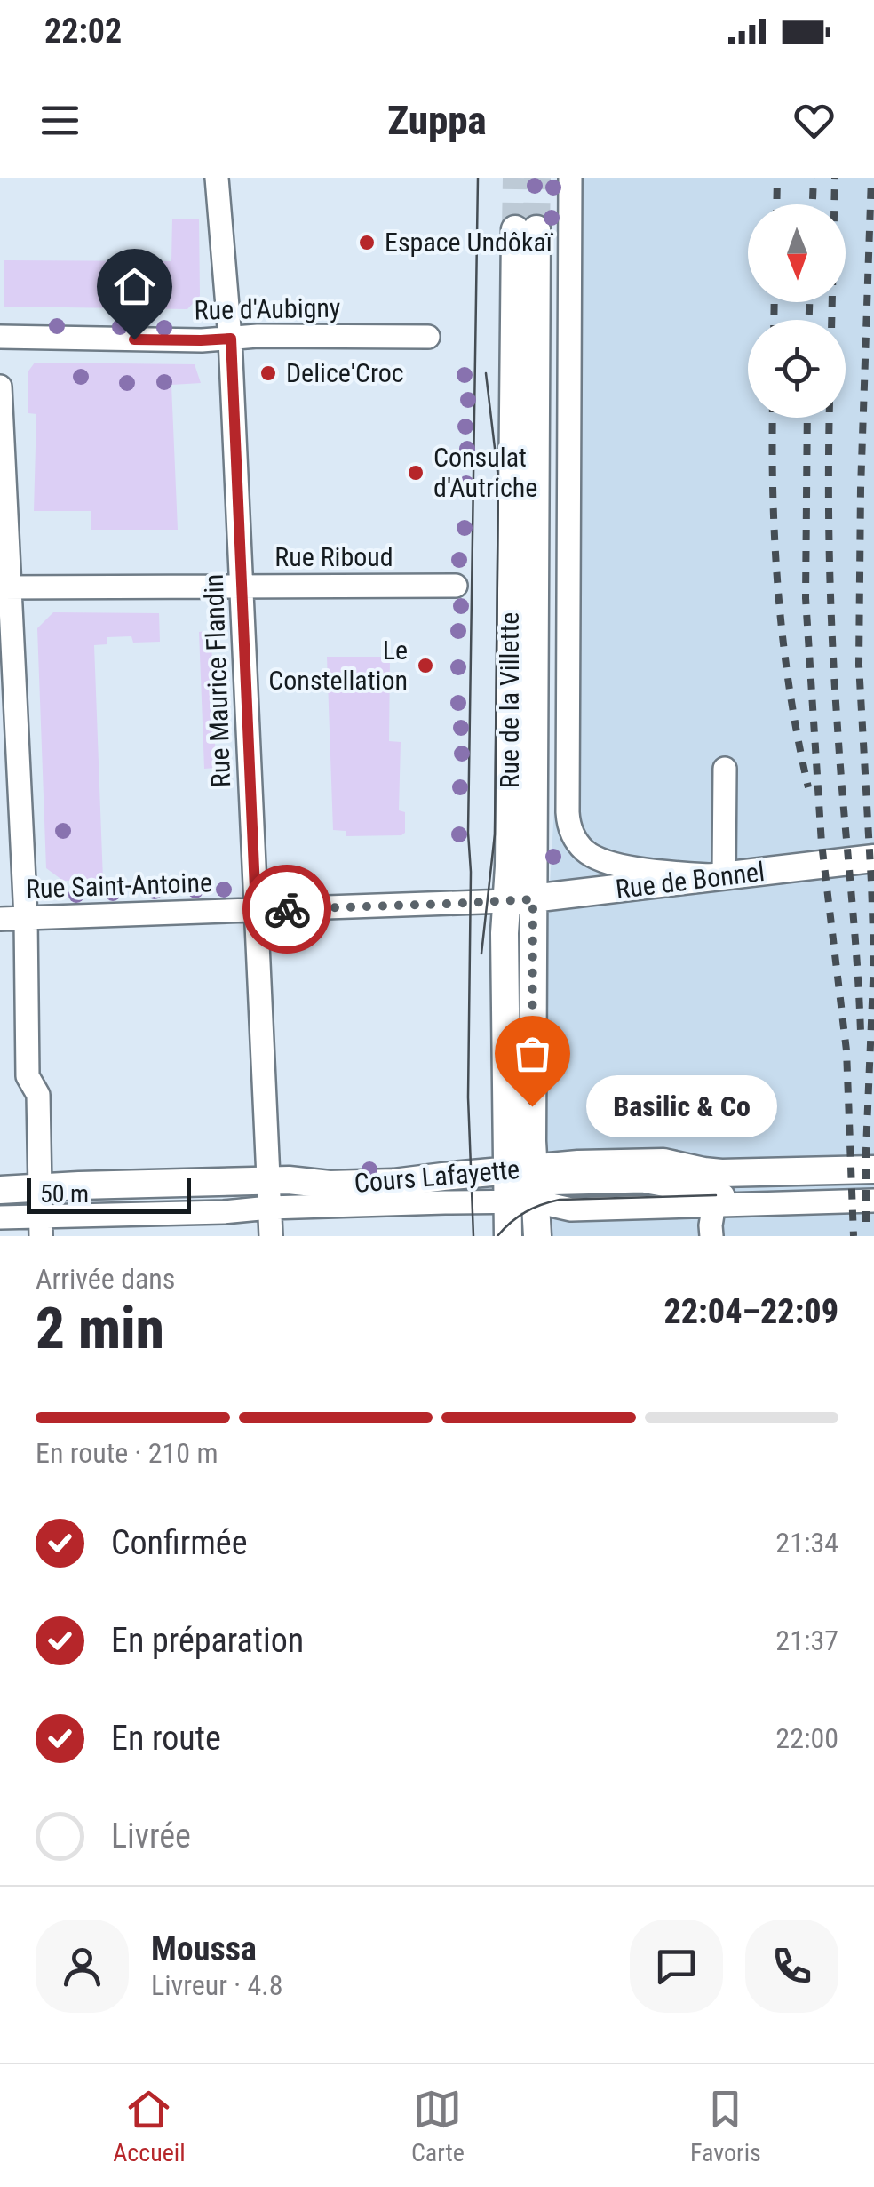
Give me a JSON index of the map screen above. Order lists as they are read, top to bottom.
{
  "streets": {
    "main road": ["Rue de la Villette", "Rue de Bonnel", "Cours Lafayette"],
    "street": [
      "Rue d'Aubigny",
      "Rue Riboud",
      "Rue Maurice Flandin",
      "Rue Saint-Antoine"
    ]
  },
  "crossings": [
    ["Rue d'Aubigny", "Rue Maurice Flandin"],
    ["Rue Riboud", "Rue Maurice Flandin"],
    ["Rue Maurice Flandin", "Rue Saint-Antoine"],
    ["Rue Maurice Flandin", "Cours Lafayette"],
    ["Rue de la Villette", "Rue de Bonnel"],
    ["Rue de la Villette", "Rue Saint-Antoine"],
    ["Rue de la Villette", "Cours Lafayette"],
    ["Rue de Bonnel", "Rue Saint-Antoine"]
  ],
  "places": [
    "Espace Undôkaï",
    "Delice'Croc",
    "Consulat d'Autriche",
    "Le Constellation",
    "Basilic & Co"
  ],
  "scale_bar": "50 m",
  "north": "bottom",
  "page": {
    "status": "22:02",
    "header": "Zuppa",
    "bubble": "Basilic & Co",
    "scale": "50 m",
    "heading": ["2 min", "Arrivée dans", "22:04–22:09"],
    "panel": ["Moussa", "Livreur · 4.8"],
    "bar": "En route · 210 m",
    "list": [
      ["Confirmée", "21:34"],
      ["En préparation", "21:37"],
      ["En route", "22:00"],
      "Livrée"
    ],
    "tabs": ["Accueil", "Carte", "Favoris"]
  }
}
